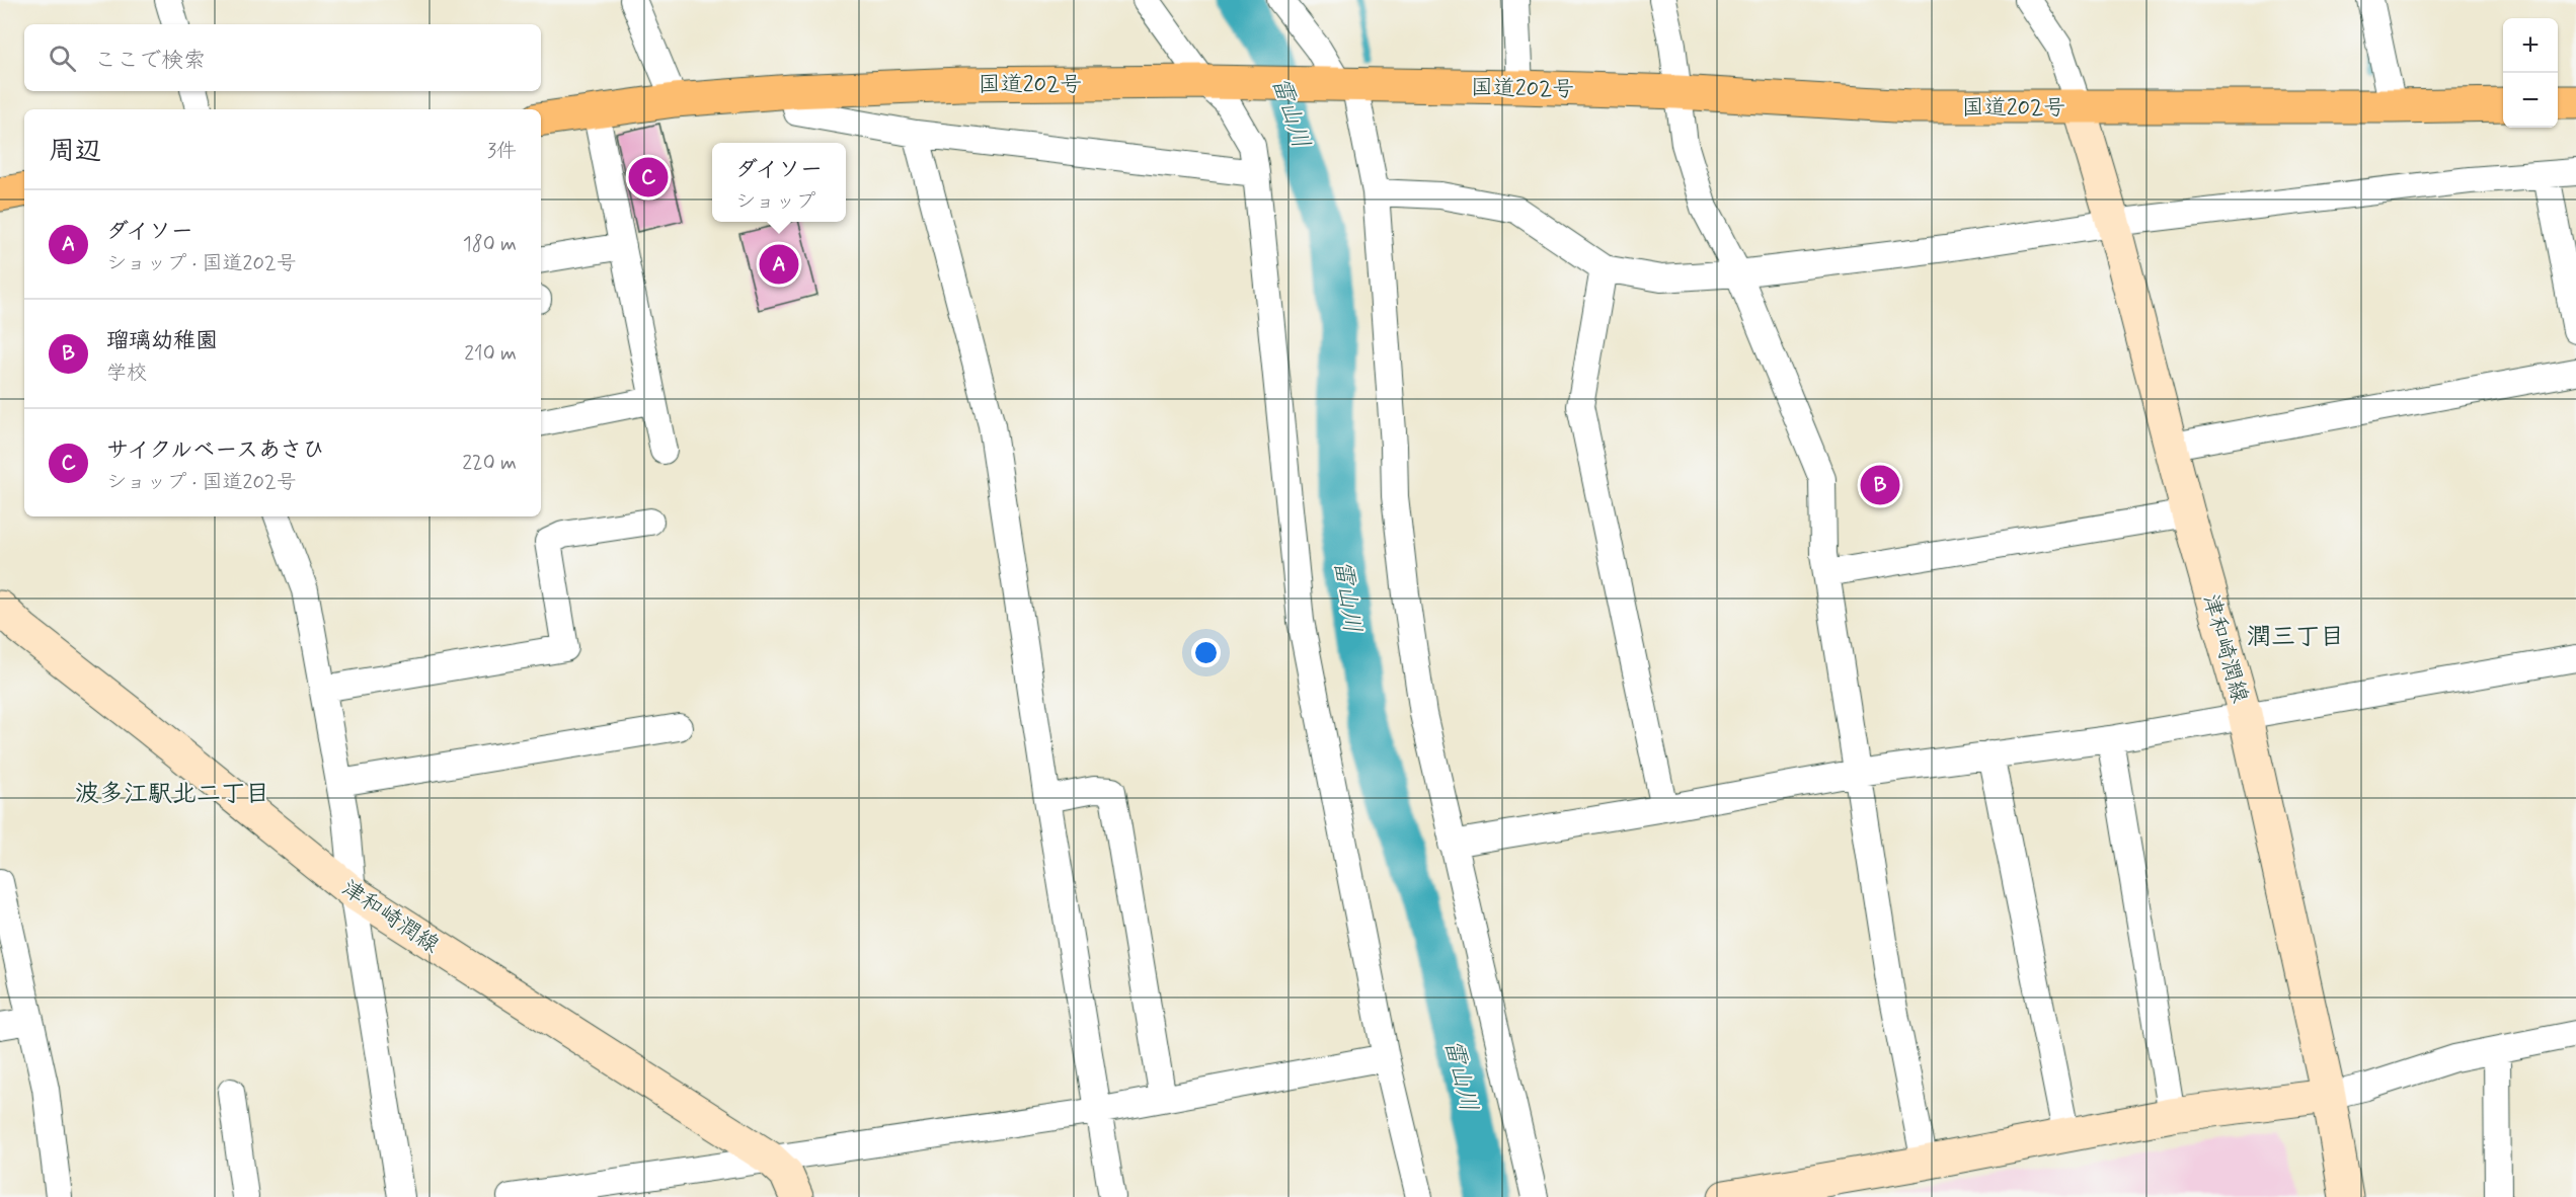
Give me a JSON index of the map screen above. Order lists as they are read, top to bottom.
{
  "streets": {
    "highway": ["国道202号"],
    "main road": ["津和崎潤線"]
  },
  "crossings": [
    ["国道202号", "津和崎潤線"]
  ],
  "districts": ["潤三丁目", "波多江駅北二丁目"],
  "water": ["雷山川"],
  "page": {
    "map_buttons": ["+", "−"],
    "search": "ここで検索",
    "heading": ["周辺", "3件"],
    "popup": ["ダイソー", "ショップ"],
    "pins": ["C", "A", "B"],
    "list": [
      {
        "mark": "A",
        "name": "ダイソー",
        "note": "ショップ · 国道202号",
        "value": "180 m"
      },
      {
        "mark": "B",
        "name": "瑠璃幼稚園",
        "note": "学校",
        "value": "210 m"
      },
      {
        "mark": "C",
        "name": "サイクルベースあさひ",
        "note": "ショップ · 国道202号",
        "value": "220 m"
      }
    ]
  }
}
